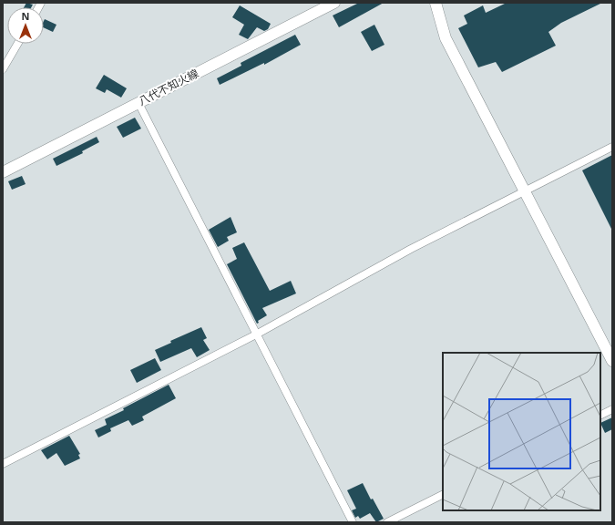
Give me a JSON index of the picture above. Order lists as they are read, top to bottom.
{
  "streets": {
    "main road": ["八代不知火線"]
  },
  "north": "top"
}
